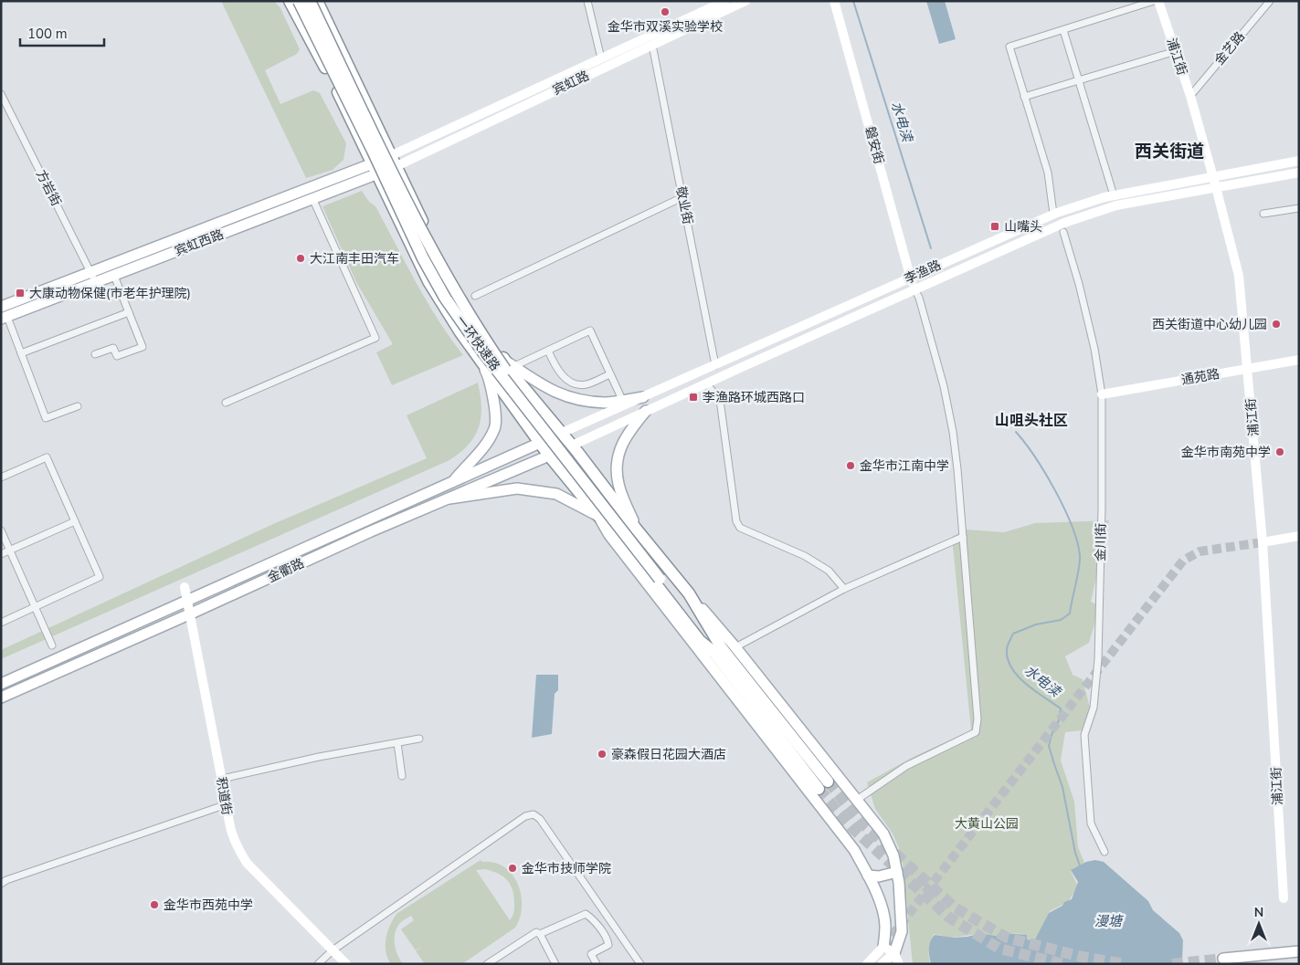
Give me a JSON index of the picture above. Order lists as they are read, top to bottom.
{
  "streets": {
    "highway": ["一环快速路"],
    "main road": [
      "浦江街",
      "宾虹路",
      "磐安街",
      "宾虹西路",
      "李渔路",
      "通苑路",
      "金衢路",
      "积道街"
    ],
    "street": [
      "金艺路",
      "方岩街",
      "敬业街",
      "金川街"
    ]
  },
  "crossings": [
    ["金艺路", "浦江街"],
    ["浦江街", "李渔路"],
    ["浦江街", "通苑路"],
    ["宾虹路", "敬业街"],
    ["宾虹路", "宾虹西路"],
    ["磐安街", "李渔路"],
    ["方岩街", "宾虹西路"],
    ["敬业街", "李渔路"],
    ["李渔路", "金衢路"],
    ["通苑路", "金川街"],
    ["金衢路", "积道街"]
  ],
  "districts": ["西关街道", "山咀头社区"],
  "water": ["水电渎", "漫塘"],
  "parks": ["大黄山公园"],
  "places": {
    "other": [
      "金华市双溪实验学校",
      "大江南丰田汽车",
      "西关街道中心幼儿园",
      "金华市南苑中学",
      "金华市江南中学",
      "豪森假日花园大酒店",
      "金华市技师学院",
      "金华市西苑中学"
    ],
    "transit": ["山嘴头", "大康动物保健(市老年护理院)", "李渔路环城西路口"]
  },
  "scale_bar": "100 m",
  "north": "top"
}
